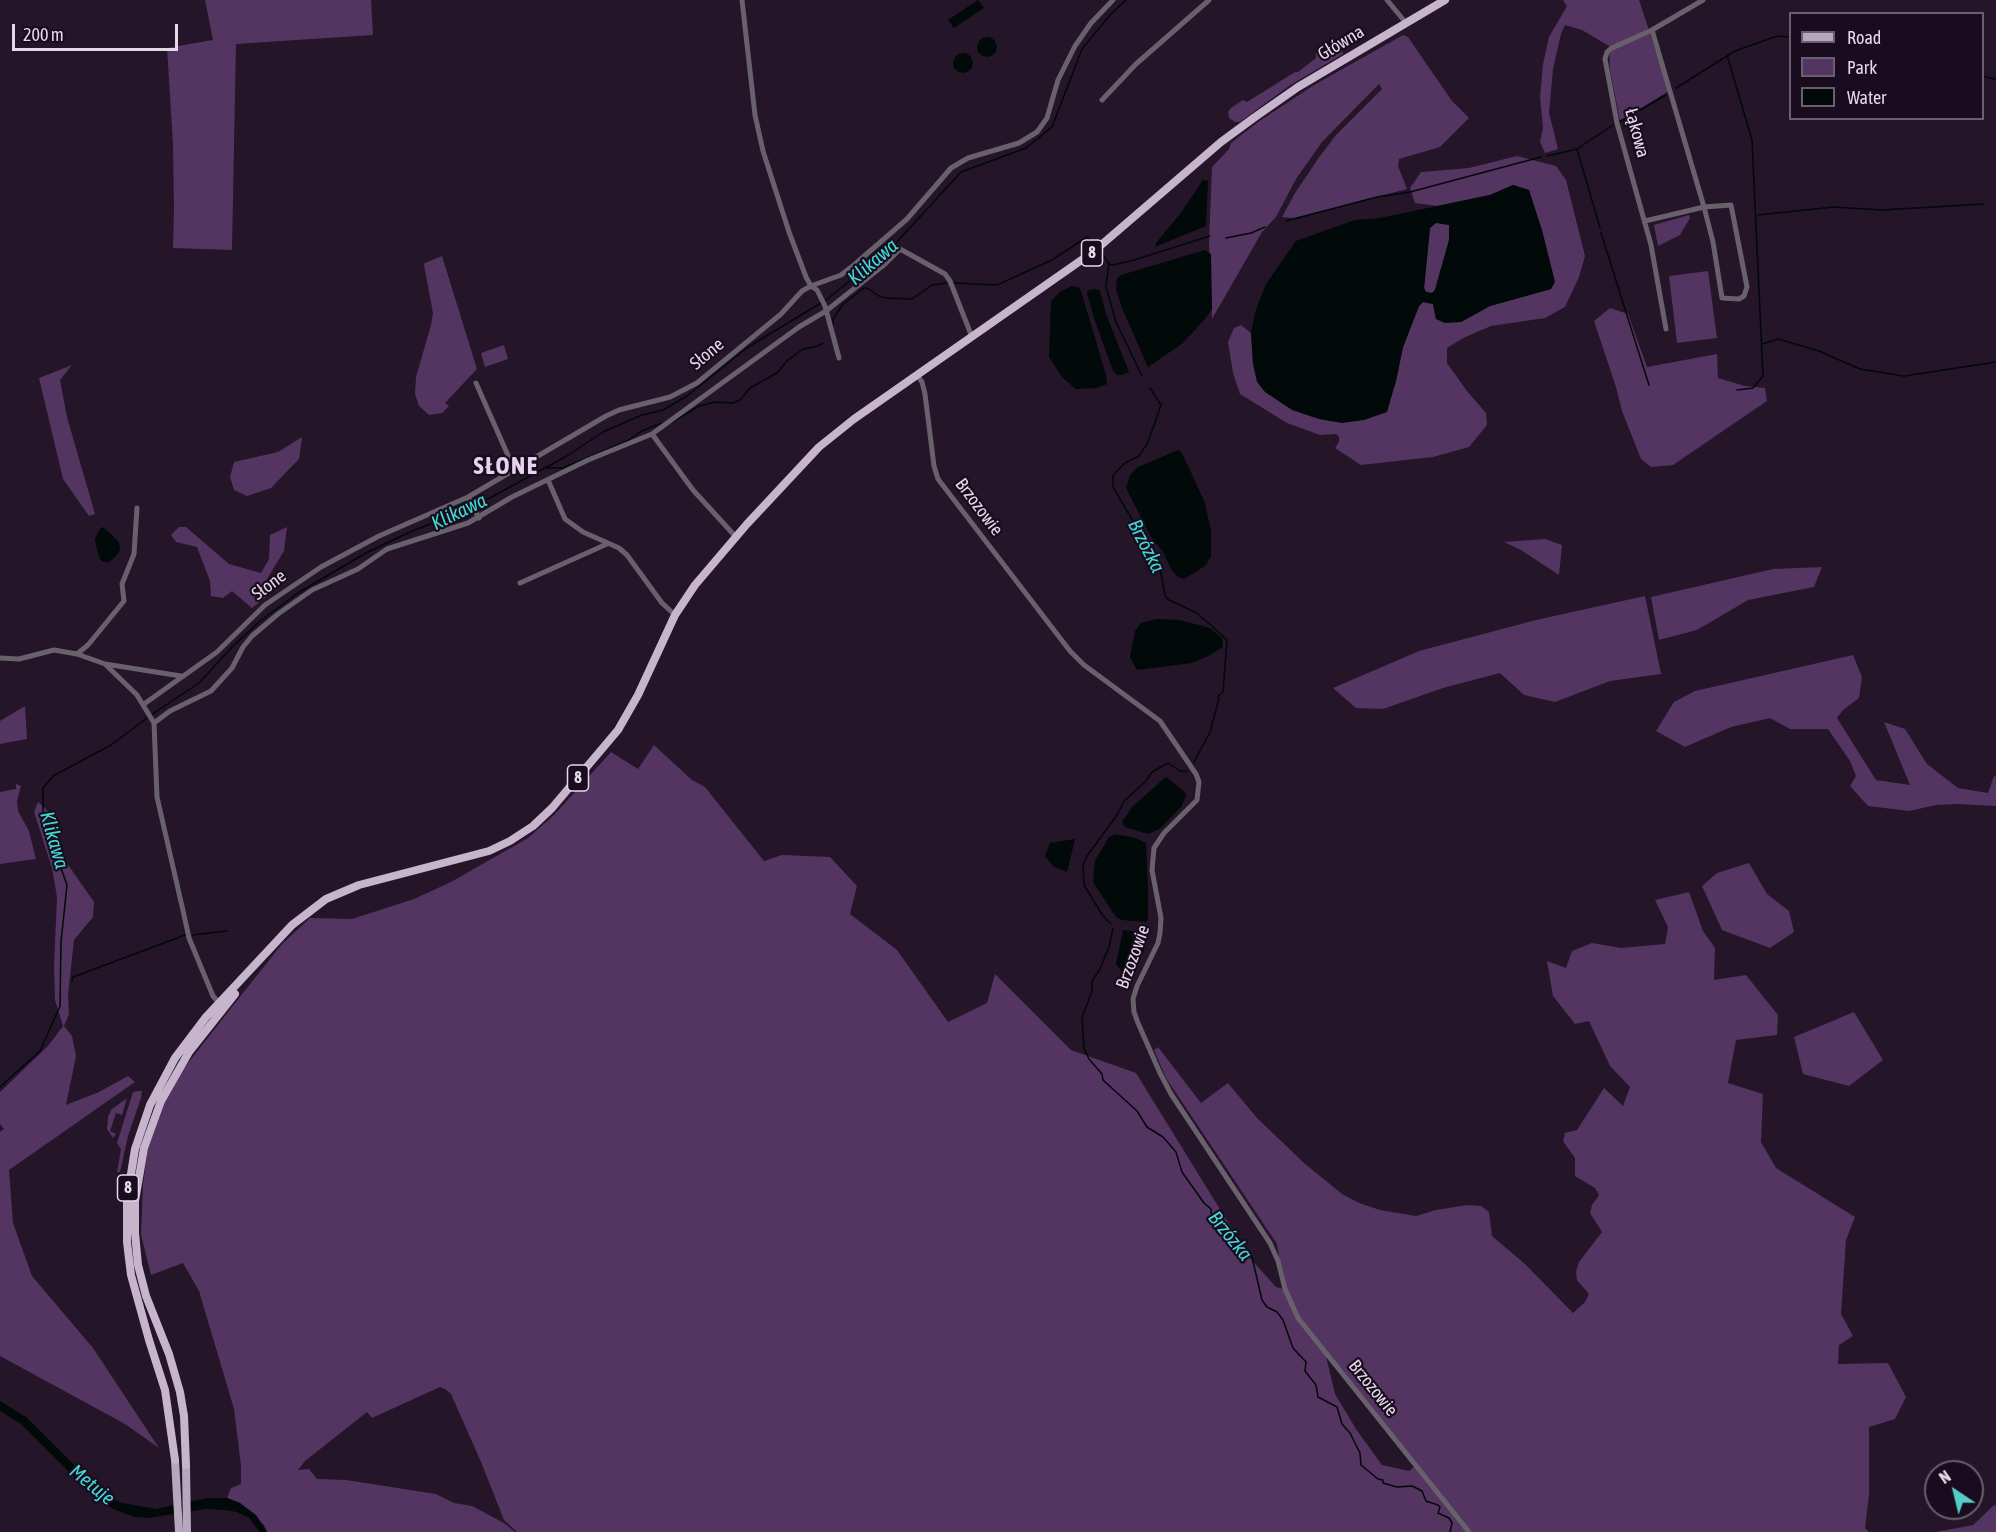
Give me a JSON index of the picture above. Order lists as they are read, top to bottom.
{
  "streets": {
    "highway": ["Główna", "8"],
    "street": ["Łąkowa", "Słone", "Brzozowie"]
  },
  "crossings": [
    ["Główna", "8"],
    ["8", "Brzozowie"]
  ],
  "districts": ["SŁONE"],
  "water": ["Klikawa", "Brzózka", "Metuje"],
  "legend": ["Road", "Park", "Water"],
  "scale_bar": "200 m",
  "north": "top left"
}
